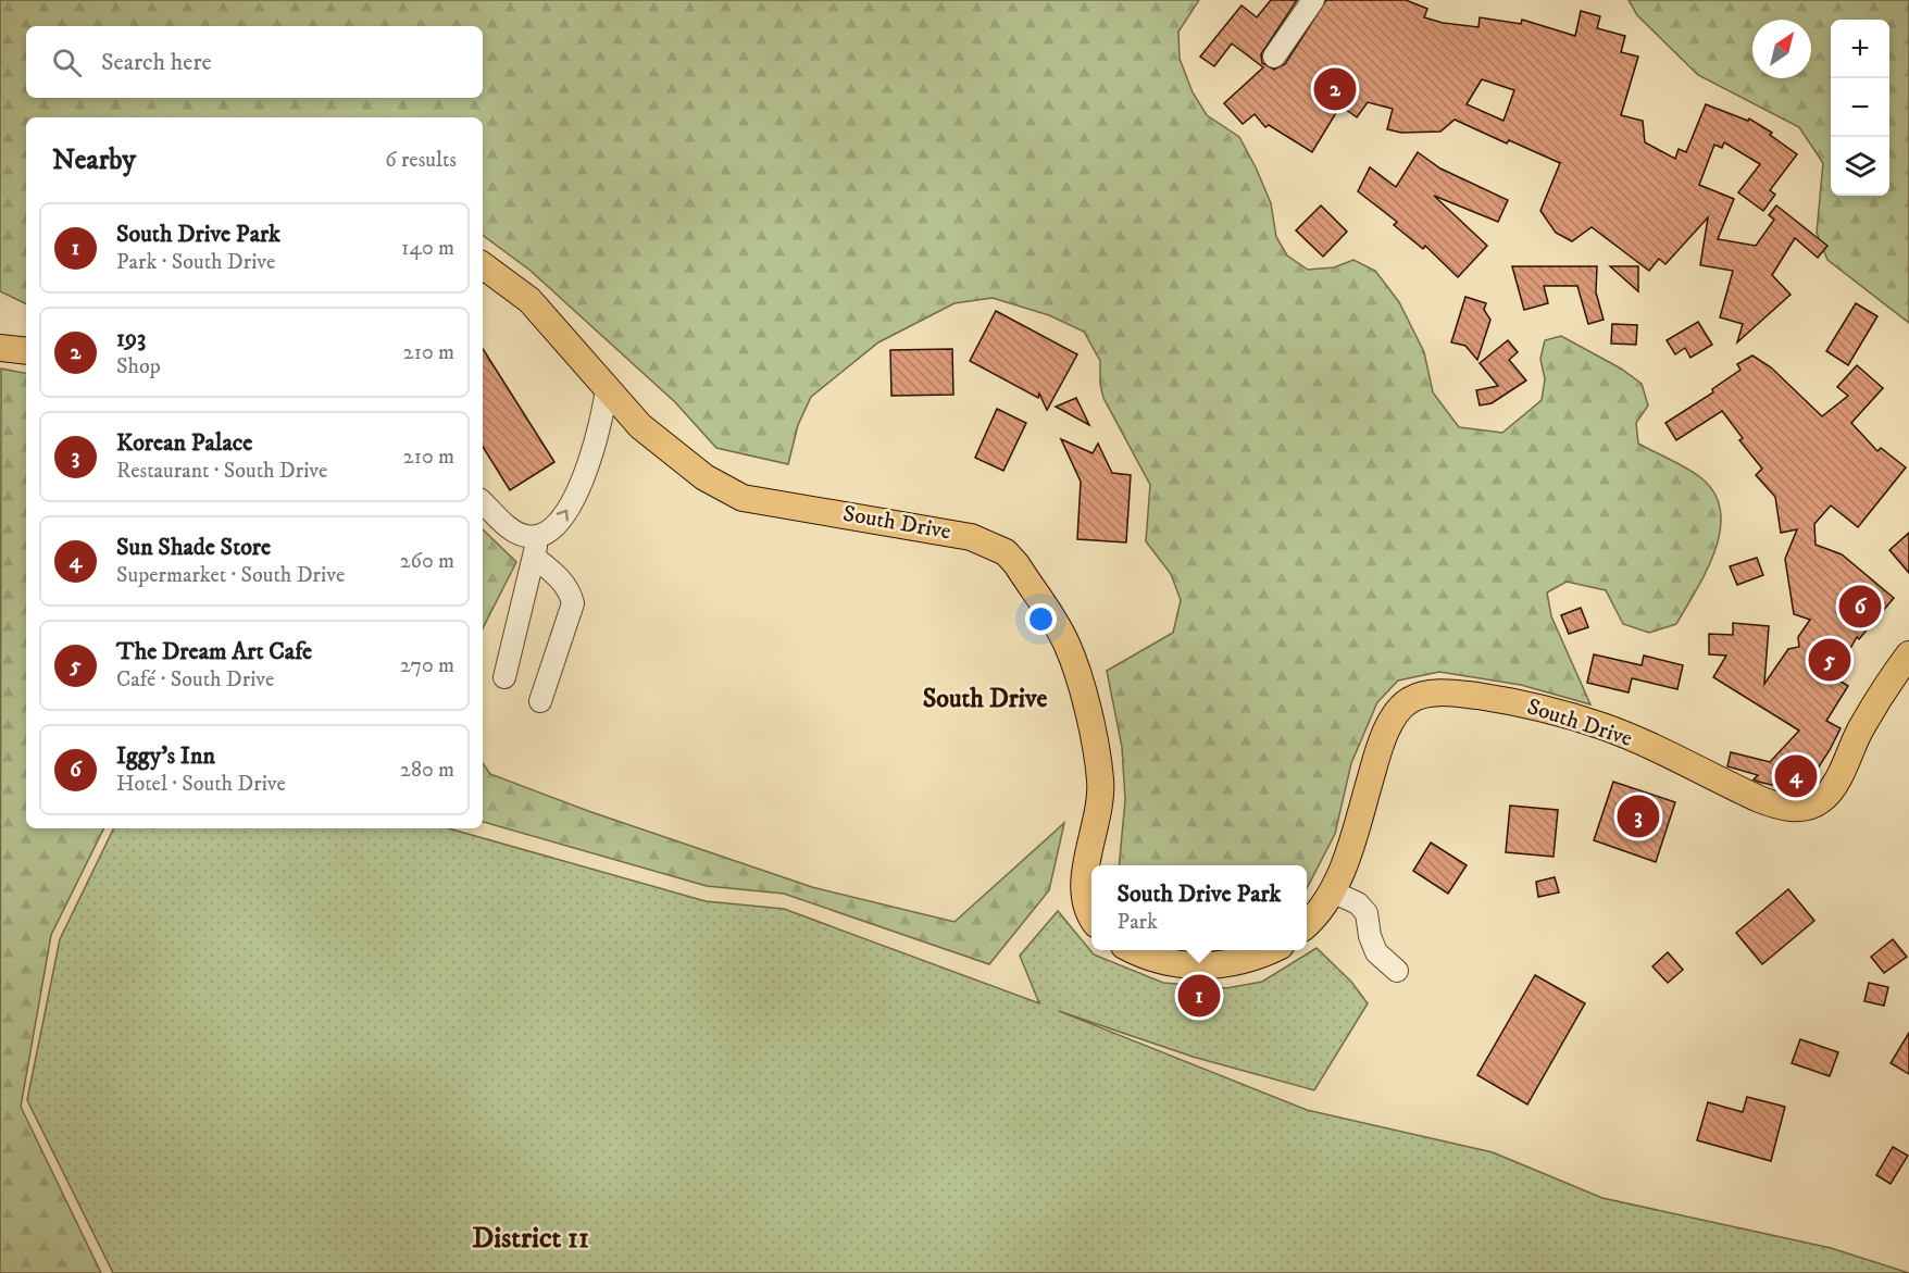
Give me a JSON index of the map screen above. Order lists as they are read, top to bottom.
{
  "streets": {
    "main road": ["South Drive"]
  },
  "districts": ["South Drive", "District 11"],
  "north": "top right",
  "page": {
    "map_buttons": ["+", "−"],
    "search": "Search here",
    "pins": [
      "2",
      "6",
      "5",
      "4",
      "3",
      "1"
    ],
    "heading": ["Nearby", "6 results"],
    "list": [
      {
        "mark": "1",
        "name": "South Drive Park",
        "note": "Park · South Drive",
        "value": "140 m"
      },
      {
        "mark": "2",
        "name": "193",
        "note": "Shop",
        "value": "210 m"
      },
      {
        "mark": "3",
        "name": "Korean Palace",
        "note": "Restaurant · South Drive",
        "value": "210 m"
      },
      {
        "mark": "4",
        "name": "Sun Shade Store",
        "note": "Supermarket · South Drive",
        "value": "260 m"
      },
      {
        "mark": "5",
        "name": "The Dream Art Cafe",
        "note": "Café · South Drive",
        "value": "270 m"
      },
      {
        "mark": "6",
        "name": "Iggy's Inn",
        "note": "Hotel · South Drive",
        "value": "280 m"
      }
    ],
    "popup": ["South Drive Park", "Park"]
  }
}
